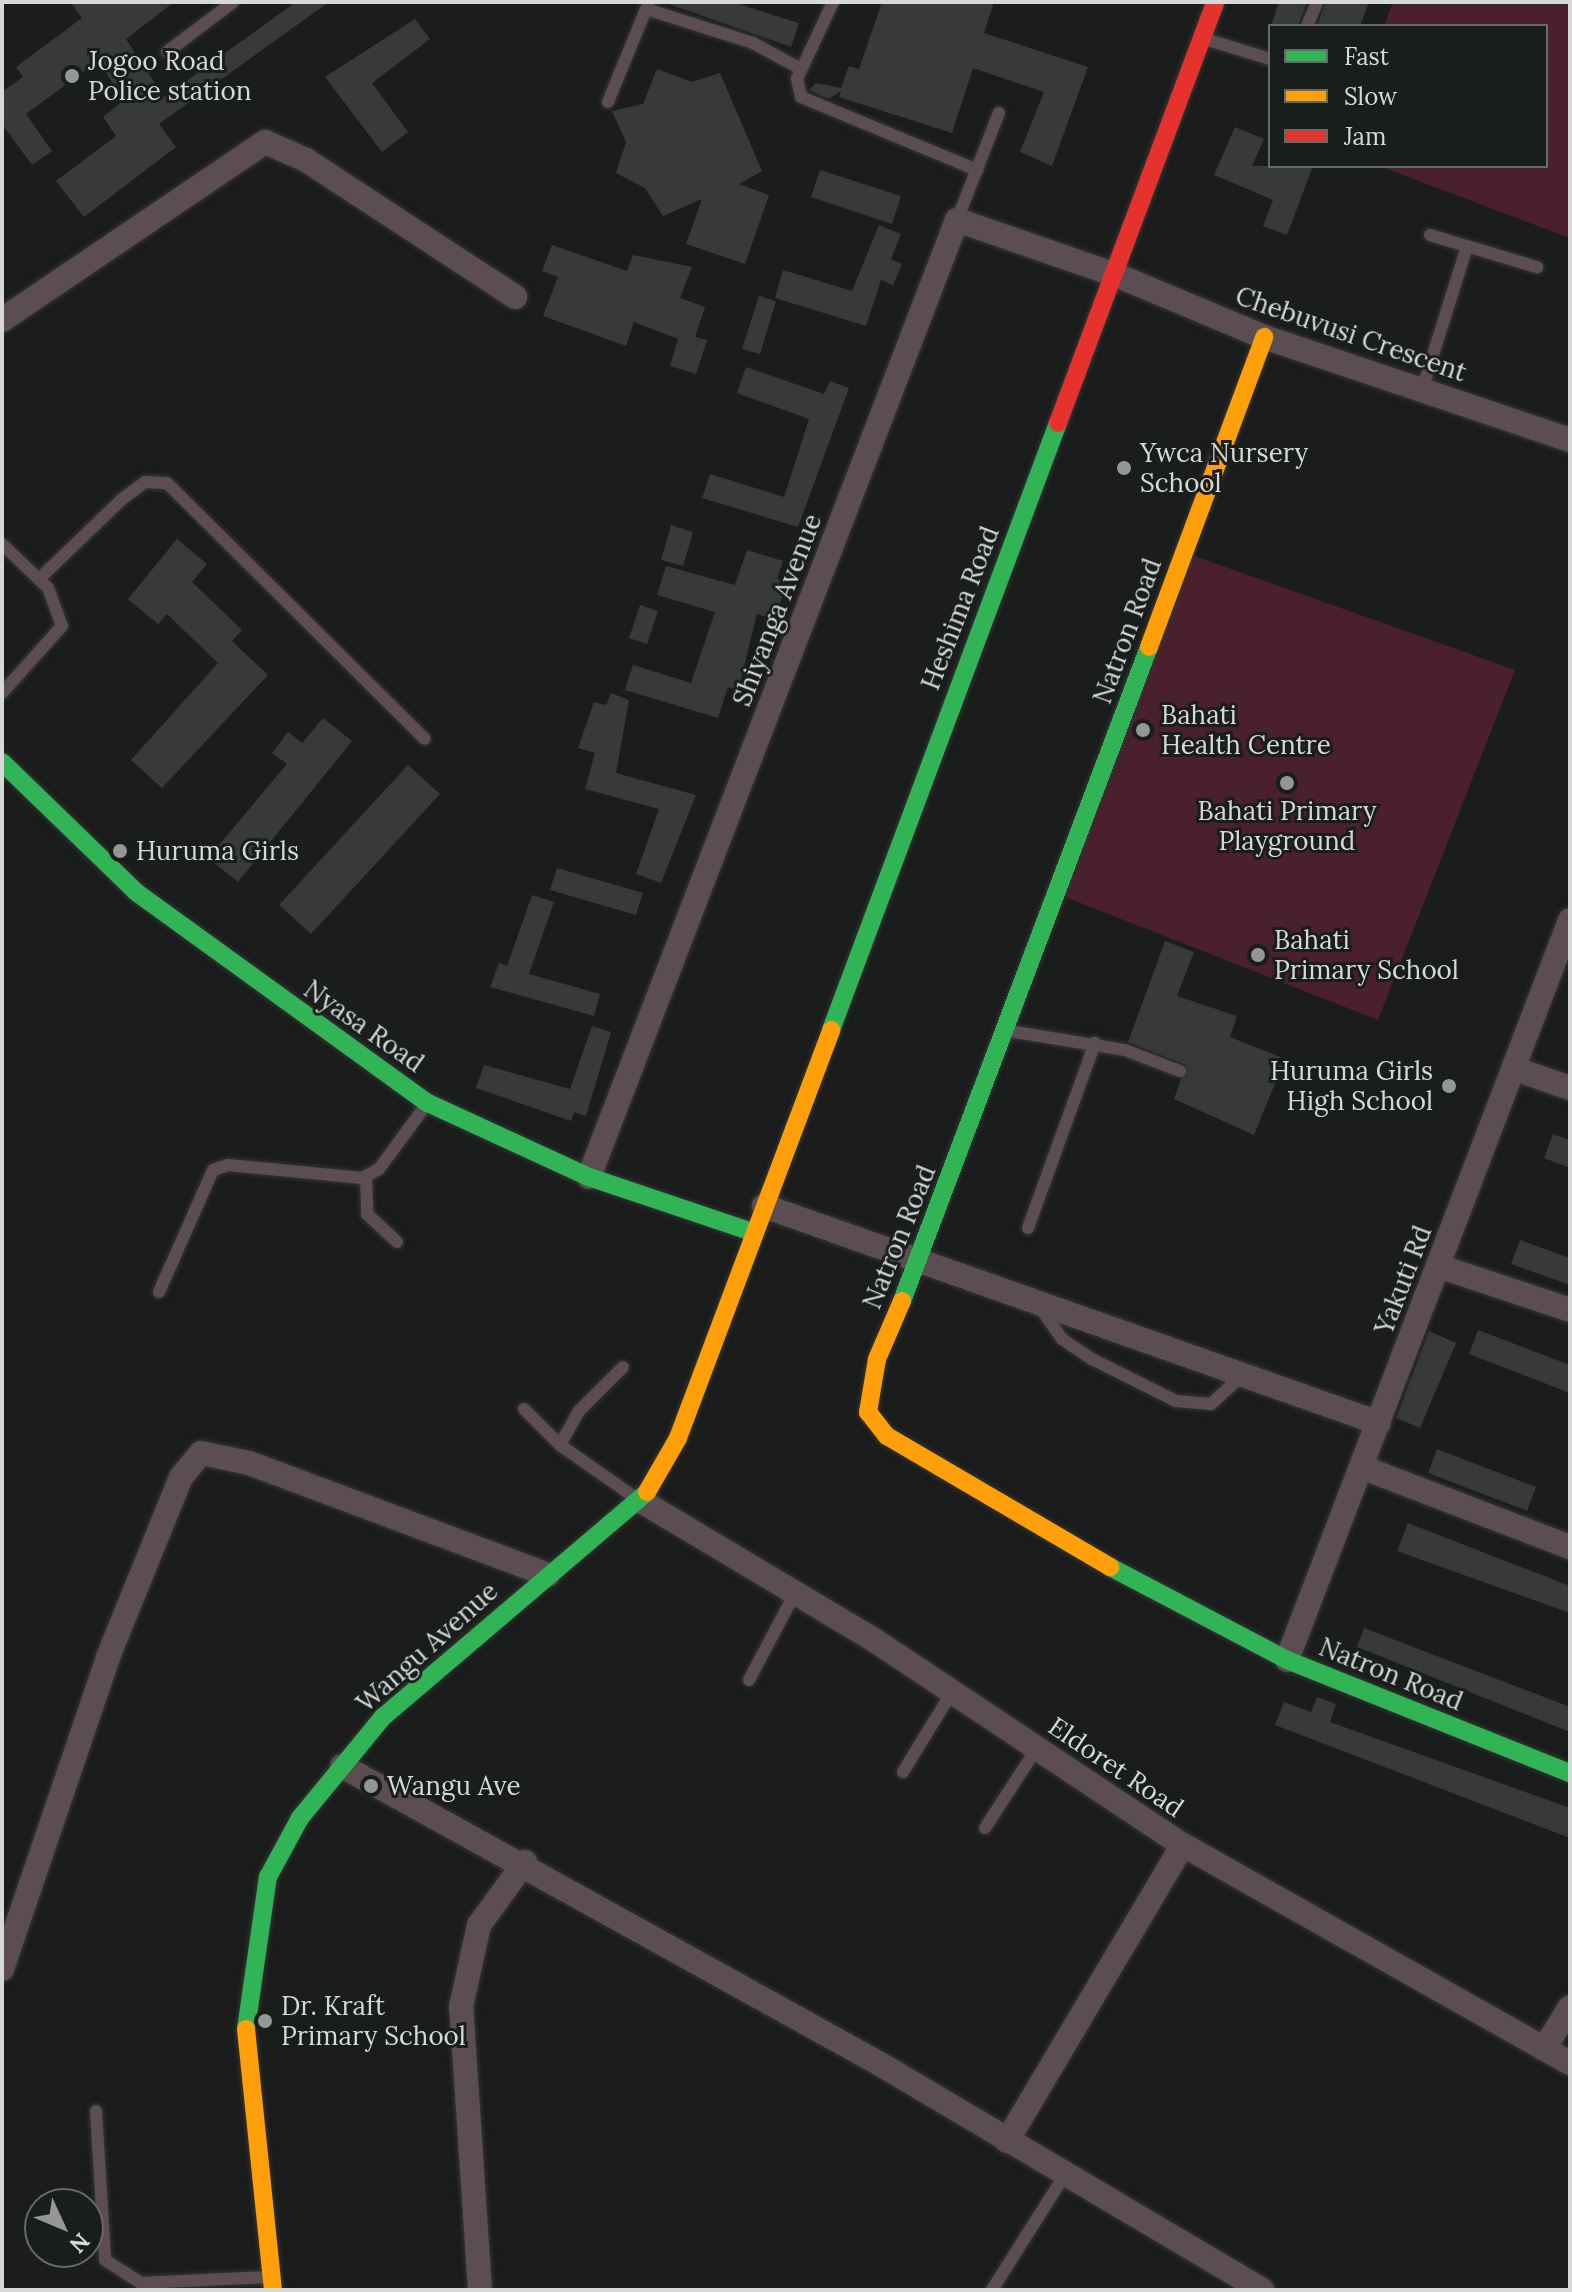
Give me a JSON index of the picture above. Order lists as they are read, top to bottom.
{
  "streets": {
    "street": [
      "Chebuvusi Crescent",
      "Heshima Road",
      "Shiyanga Avenue",
      "Natron Road",
      "Nyasa Road",
      "Yakuti Rd",
      "Wangu Avenue",
      "Eldoret Road"
    ]
  },
  "crossings": [
    ["Chebuvusi Crescent", "Heshima Road"],
    ["Chebuvusi Crescent", "Natron Road"],
    ["Heshima Road", "Nyasa Road"],
    ["Heshima Road", "Wangu Avenue"],
    ["Shiyanga Avenue", "Nyasa Road"],
    ["Natron Road", "Yakuti Rd"],
    ["Nyasa Road", "Wangu Avenue"],
    ["Wangu Avenue", "Eldoret Road"]
  ],
  "places": [
    "Jogoo Road Police station",
    "Ywca Nursery School",
    "Bahati Health Centre",
    "Bahati Primary Playground",
    "Huruma Girls",
    "Bahati Primary School",
    "Huruma Girls High School",
    "Wangu Ave",
    "Dr. Kraft Primary School"
  ],
  "legend": ["Fast", "Slow", "Jam"],
  "north": "bottom right"
}
